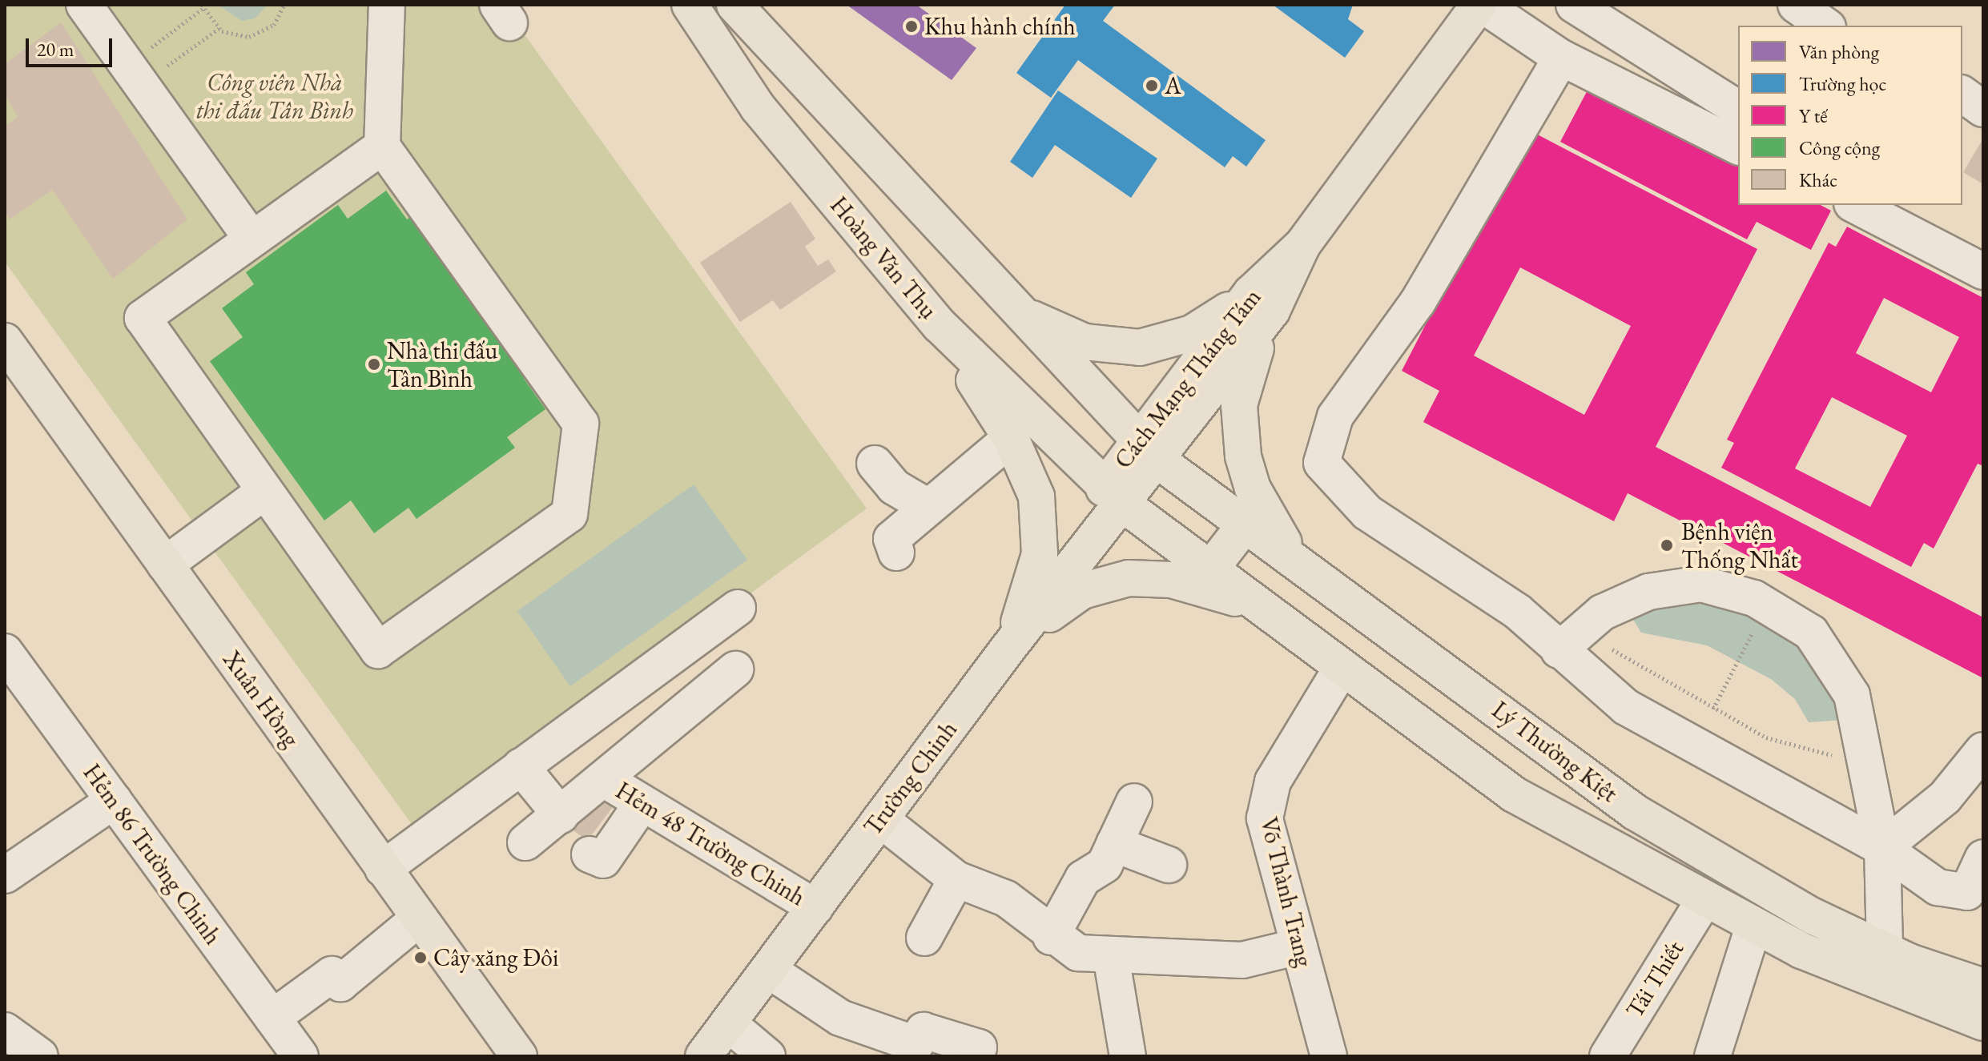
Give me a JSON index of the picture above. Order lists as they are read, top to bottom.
{
  "streets": {
    "main road": [
      "Hoàng Văn Thụ",
      "Cách Mạng Tháng Tám",
      "Xuân Hồng",
      "Lý Thường Kiệt",
      "Trường Chinh"
    ],
    "street": [
      "Hẻm 48 Trường Chinh",
      "Hẻm 86 Trường Chinh",
      "Võ Thành Trang",
      "Tái Thiết"
    ]
  },
  "crossings": [
    ["Hoàng Văn Thụ", "Cách Mạng Tháng Tám"],
    ["Hoàng Văn Thụ", "Trường Chinh"],
    ["Cách Mạng Tháng Tám", "Lý Thường Kiệt"],
    ["Cách Mạng Tháng Tám", "Trường Chinh"],
    ["Lý Thường Kiệt", "Võ Thành Trang"],
    ["Lý Thường Kiệt", "Tái Thiết"],
    ["Trường Chinh", "Hẻm 48 Trường Chinh"]
  ],
  "parks": ["Công viên Nhà thi đấu Tân Bình"],
  "places": [
    "Khu hành chính",
    "A",
    "Nhà thi đấu Tân Bình",
    "Bệnh viện Thống Nhất",
    "Cây xăng Đôi"
  ],
  "legend": [
    "Văn phòng",
    "Trường học",
    "Y tế",
    "Công cộng",
    "Khác"
  ],
  "scale_bar": "20 m"
}
